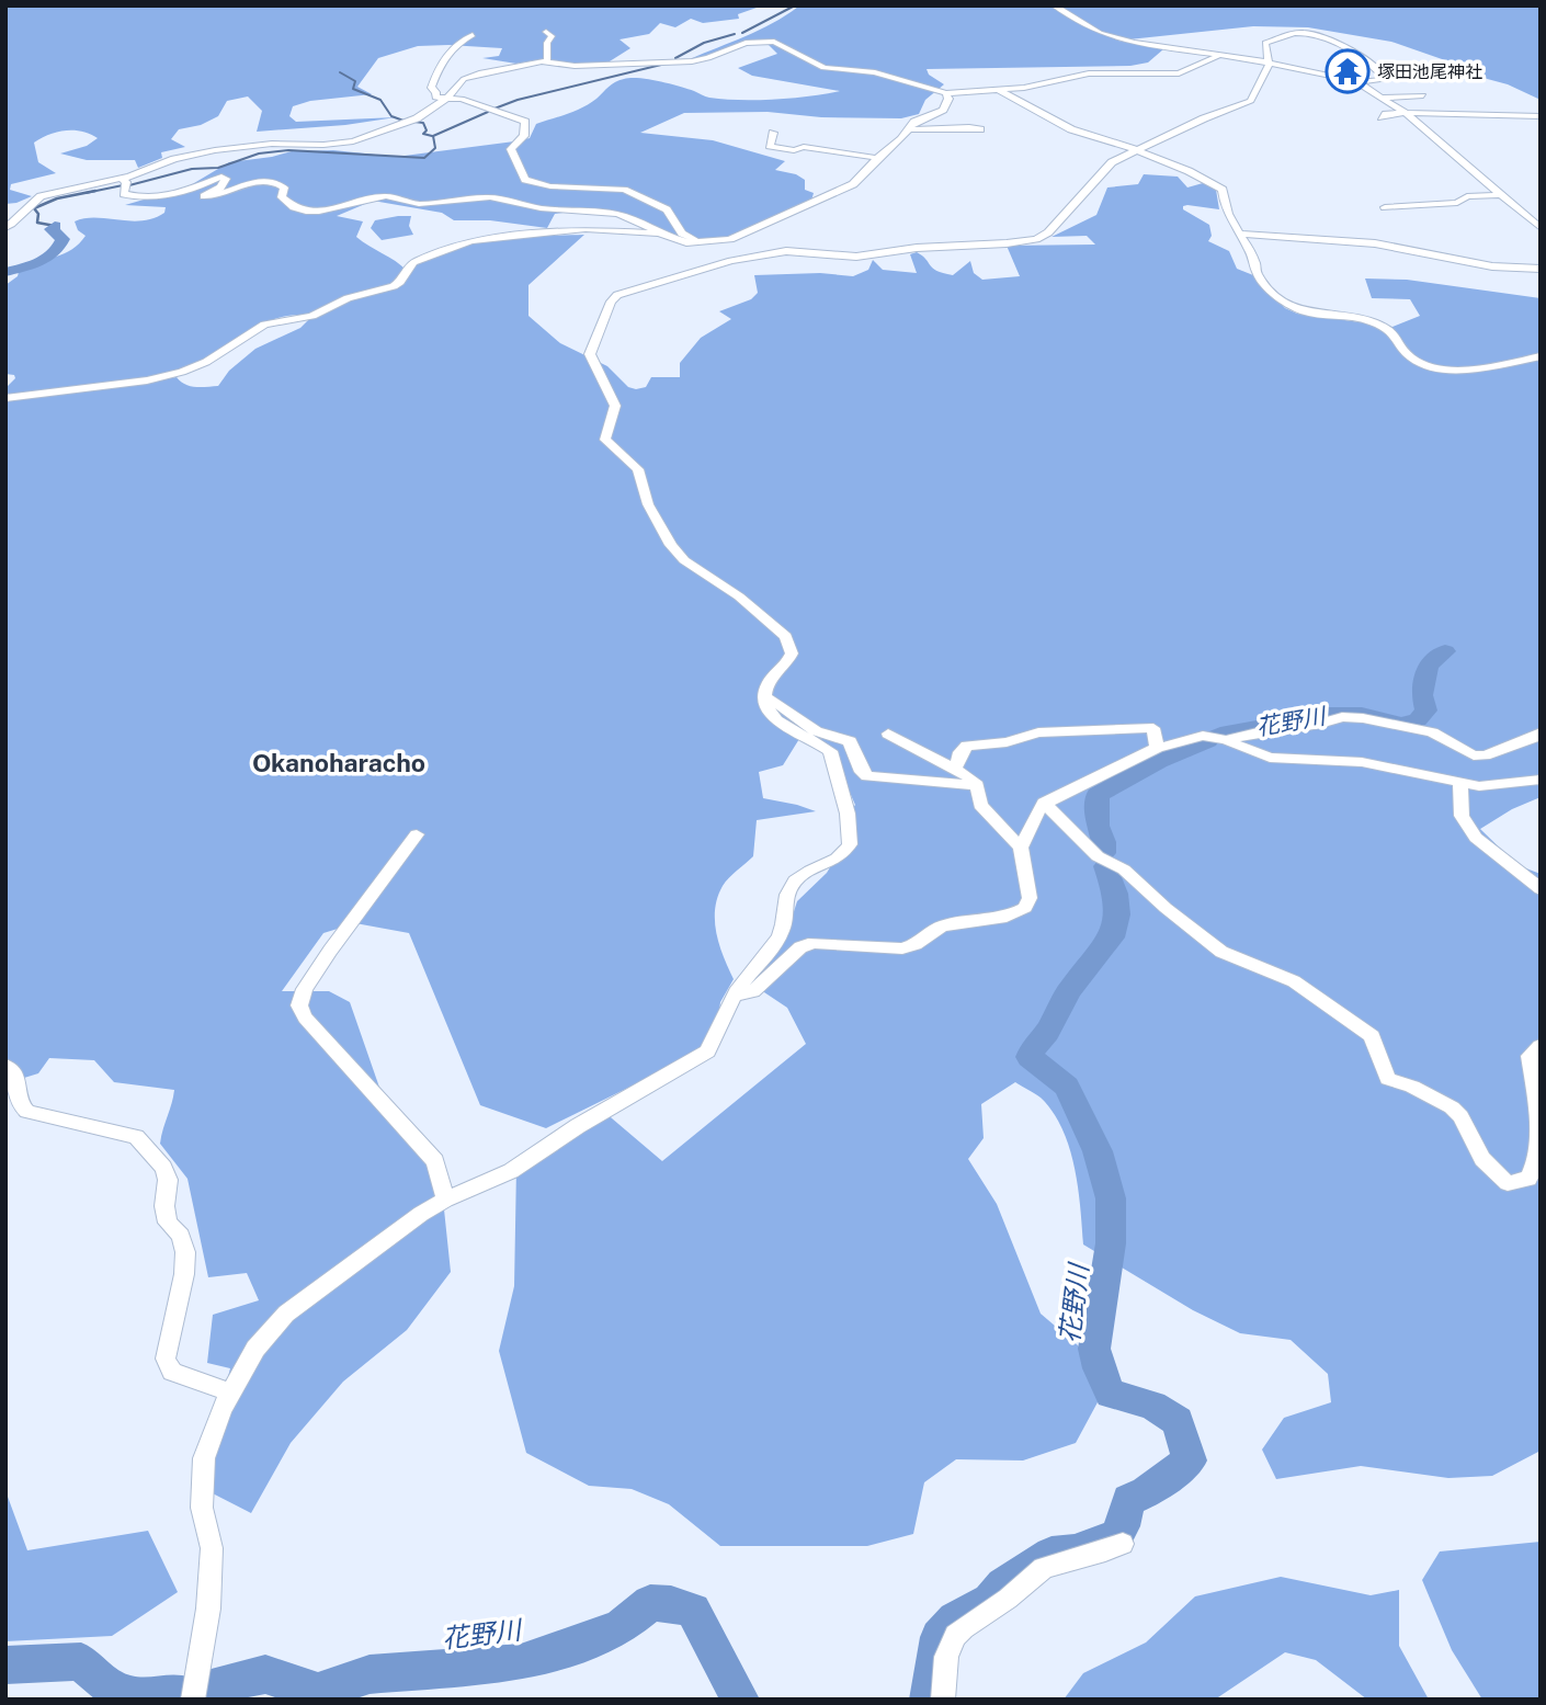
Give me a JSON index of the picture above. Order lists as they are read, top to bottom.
{
  "districts": ["Okanoharacho"],
  "water": ["花野川"],
  "places": {
    "temple": ["塚田池尾神社"]
  }
}
